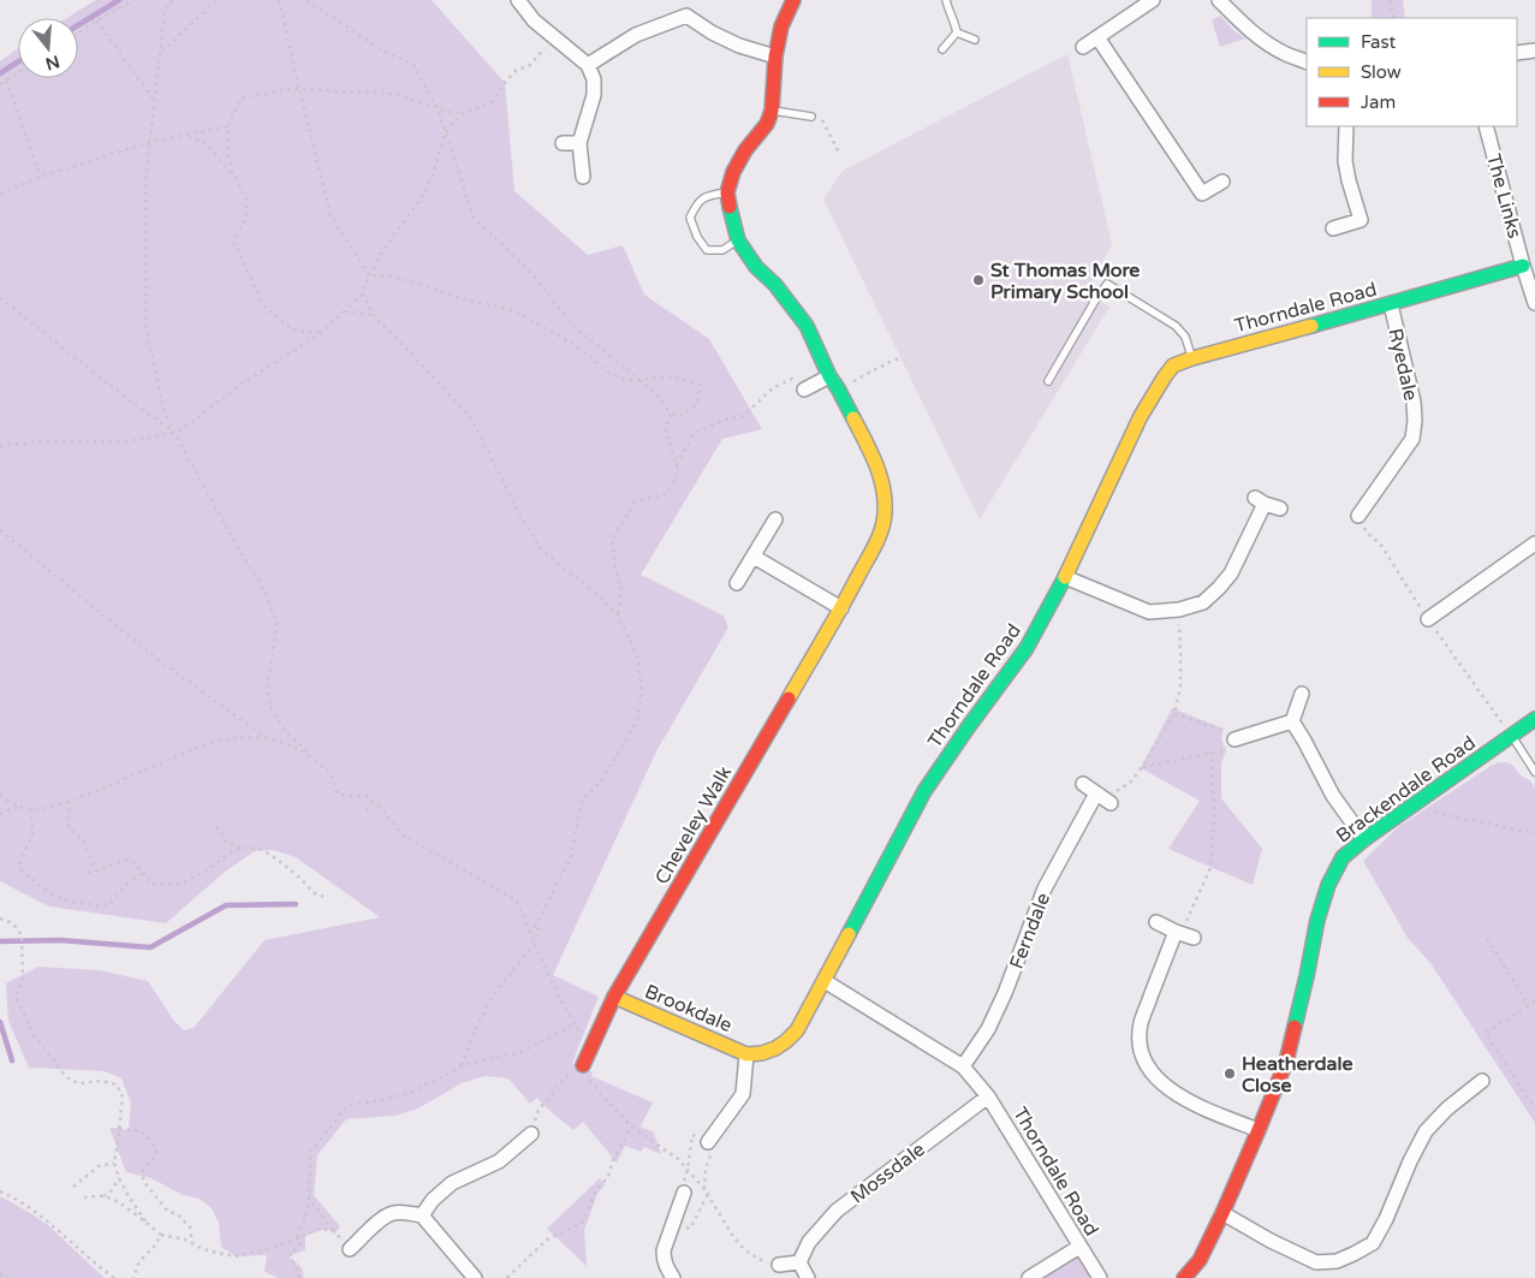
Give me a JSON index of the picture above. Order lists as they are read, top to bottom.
{
  "streets": {
    "street": [
      "The Links",
      "Thorndale Road",
      "Ryedale",
      "Brackendale Road",
      "Cheveley Walk",
      "Ferndale",
      "Brookdale",
      "Mossdale"
    ]
  },
  "crossings": [
    ["The Links", "Thorndale Road"],
    ["Thorndale Road", "Ryedale"],
    ["Thorndale Road", "Ferndale"],
    ["Thorndale Road", "Brookdale"],
    ["Thorndale Road", "Mossdale"],
    ["Cheveley Walk", "Brookdale"]
  ],
  "places": ["St Thomas More Primary School", "Heatherdale Close"],
  "legend": ["Fast", "Slow", "Jam"],
  "north": "bottom"
}
